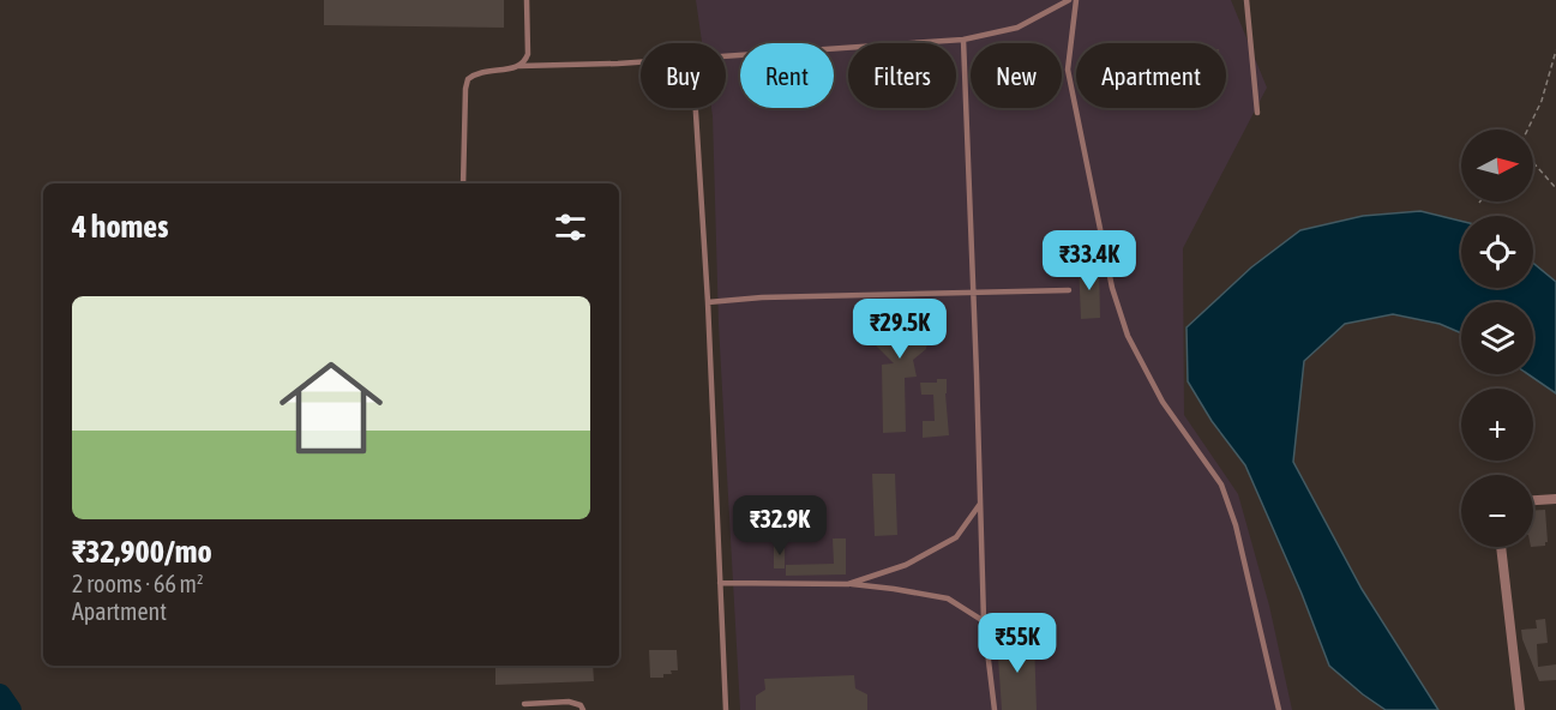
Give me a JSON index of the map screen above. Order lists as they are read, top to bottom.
{
  "north": "right",
  "page": {
    "chip": [
      "Buy",
      "Rent",
      "Filters",
      "New",
      "Apartment"
    ],
    "map_buttons": ["+", "−"],
    "heading": "4 homes",
    "price": [
      "₹33.4K",
      "₹29.5K",
      "₹32.9K",
      "₹55K"
    ],
    "list": [
      {
        "name": "₹32,900/mo",
        "note": "2 rooms · 66 m² · Apartment"
      }
    ]
  }
}
